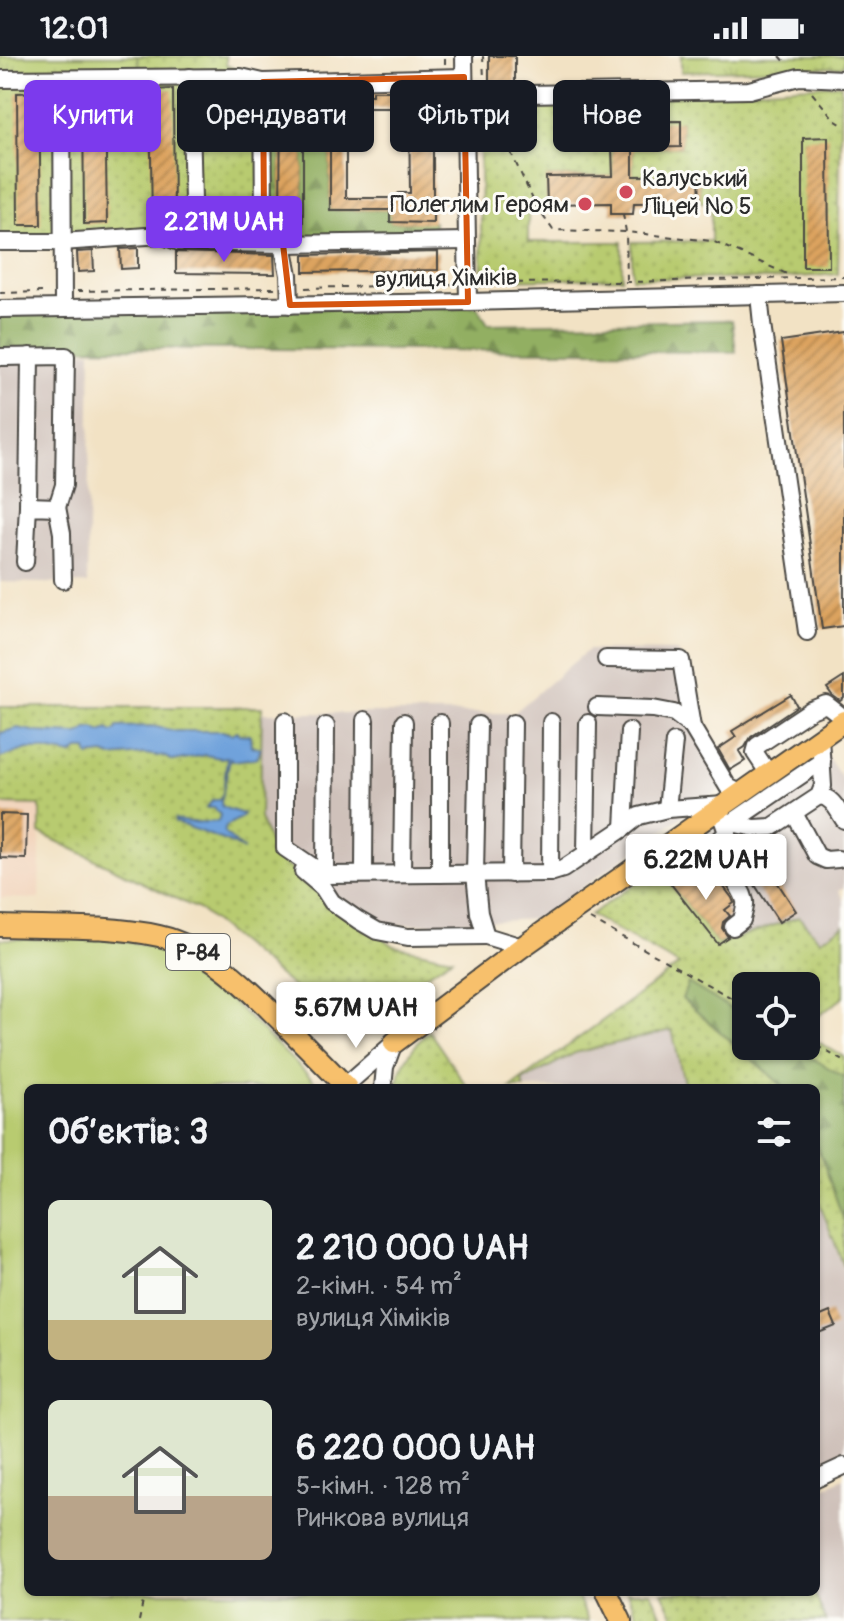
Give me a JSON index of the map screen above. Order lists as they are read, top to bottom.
{
  "streets": {
    "main road": ["Р-84"],
    "street": ["вулиця Хіміків"]
  },
  "places": ["Калуський Ліцей № 5", "Полеглим Героям"],
  "page": {
    "status": "12:01",
    "chip": [
      "Купити",
      "Орендувати",
      "Фільтри",
      "Нове"
    ],
    "price": ["2.21M UAH", "6.22M UAH", "5.67M UAH"],
    "heading": "Об’єктів: 3",
    "list": [
      {
        "name": "2 210 000 UAH",
        "note": "2-кімн. · 54 m² · вулиця Хіміків"
      },
      {
        "name": "6 220 000 UAH",
        "note": "5-кімн. · 128 m² · Ринкова вулиця"
      }
    ]
  }
}
